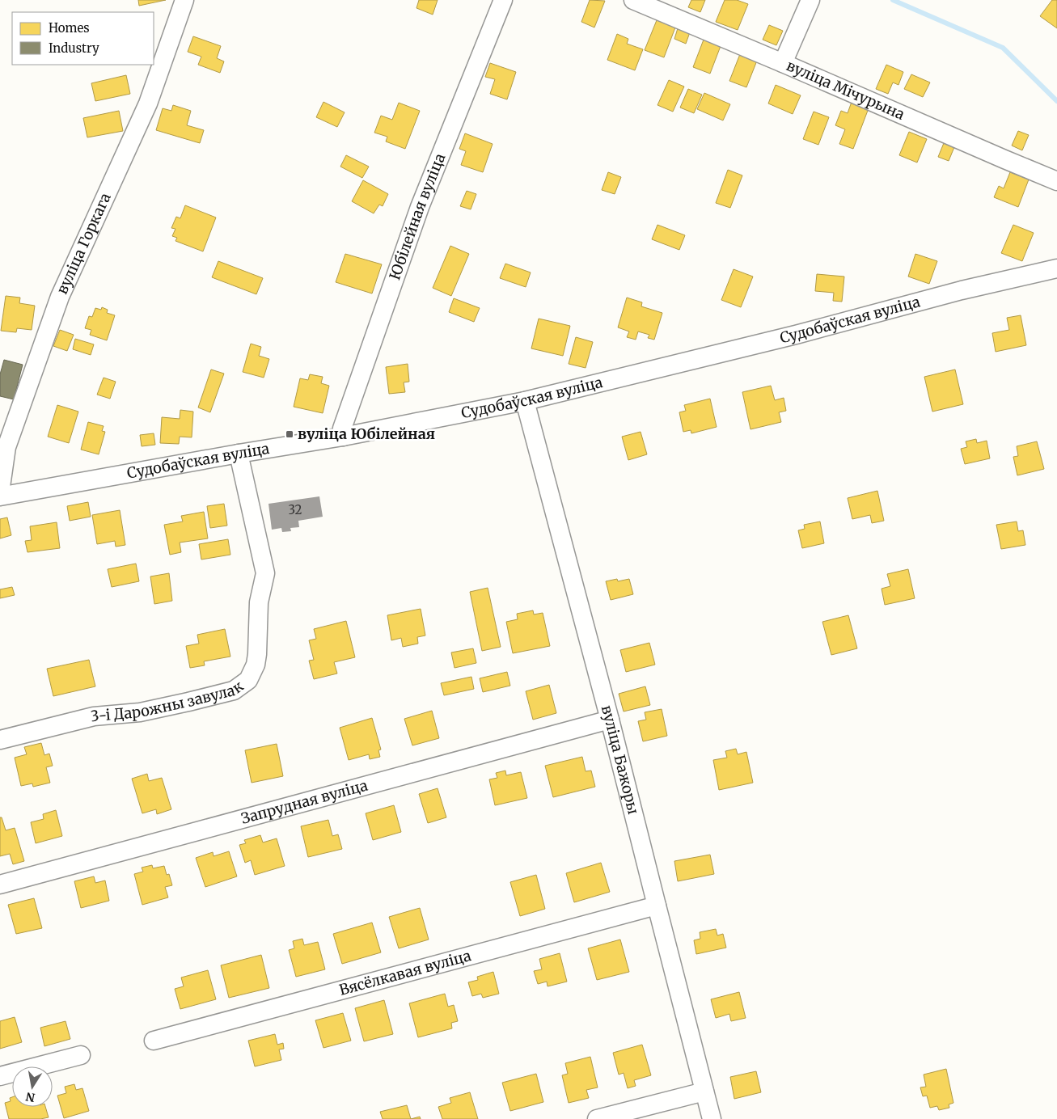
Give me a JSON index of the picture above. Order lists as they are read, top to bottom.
{
  "streets": {
    "street": [
      "вуліца Мічурына",
      "Юбілейная вуліца",
      "вуліца Горкага",
      "Судобаўская вуліца",
      "3-і Дарожны завулак",
      "вуліца Бажоры",
      "Запрудная вуліца",
      "Вясёлкавая вуліца"
    ]
  },
  "crossings": [
    ["Юбілейная вуліца", "Судобаўская вуліца"],
    ["Судобаўская вуліца", "3-і Дарожны завулак"],
    ["Судобаўская вуліца", "вуліца Бажоры"],
    ["вуліца Бажоры", "Запрудная вуліца"],
    ["вуліца Бажоры", "Вясёлкавая вуліца"]
  ],
  "places": {
    "transit": ["вуліца Юбілейная"]
  },
  "house_numbers": ["32"],
  "legend": ["Homes", "Industry"],
  "north": "bottom"
}
